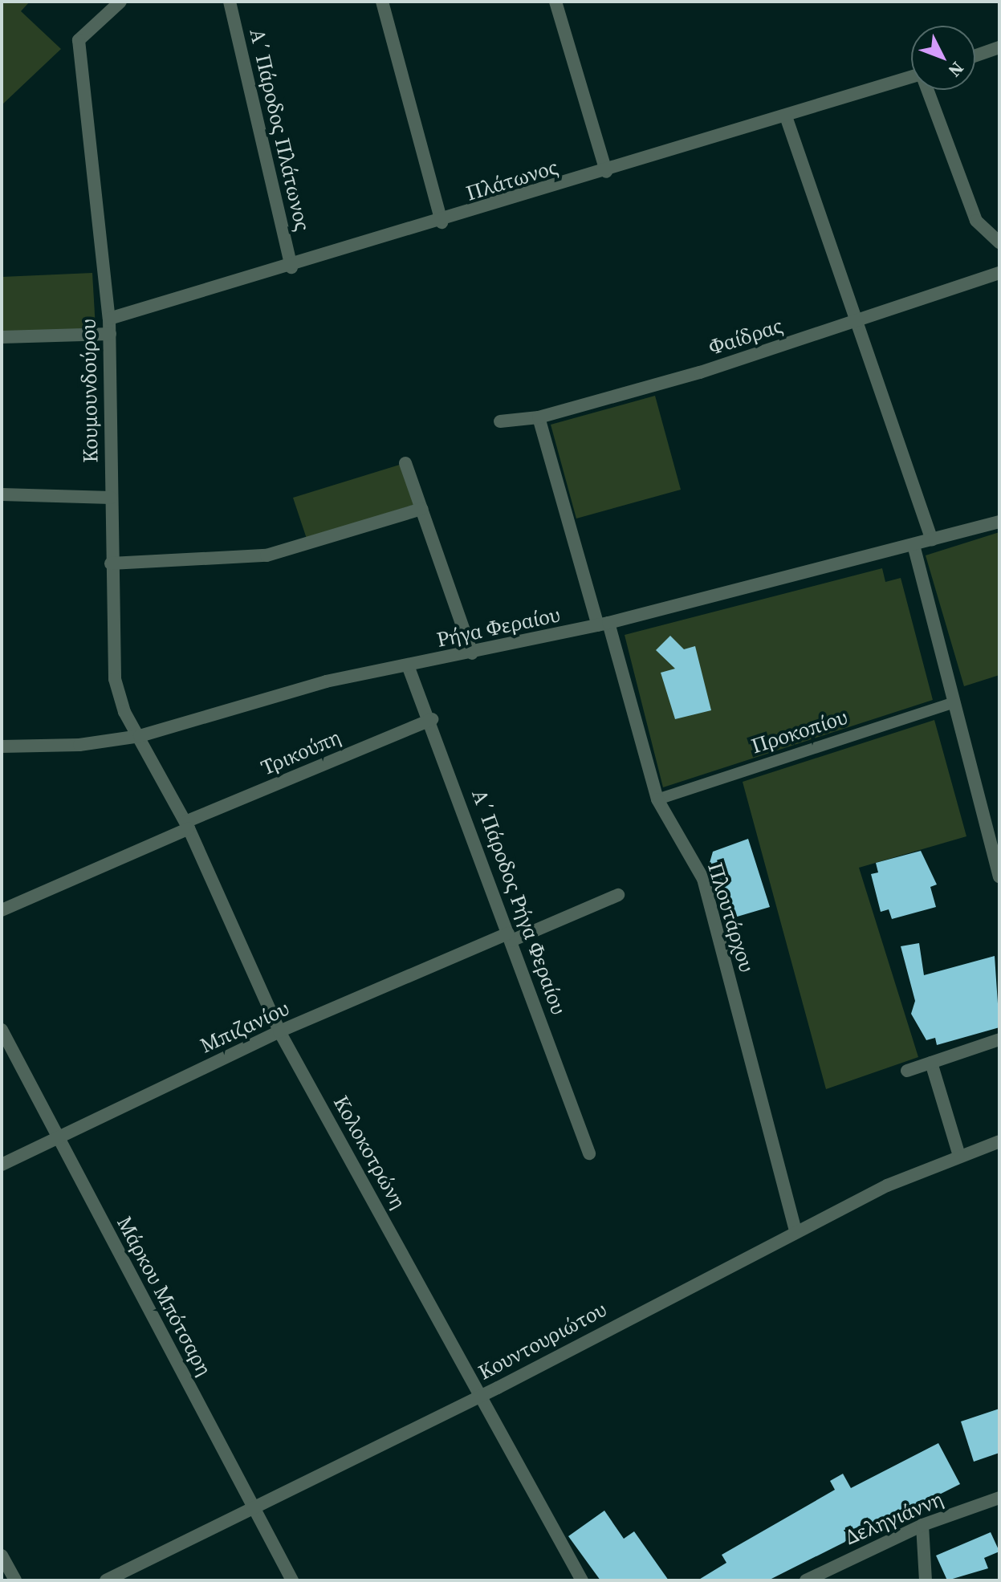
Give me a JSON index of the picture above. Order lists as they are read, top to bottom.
{
  "streets": {
    "street": [
      "Α΄ Πάροδος Πλάτωνος",
      "Πλάτωνος",
      "Φαίδρας",
      "Κουμουνδούρου",
      "Ρήγα Φεραίου",
      "Προκοπίου",
      "Τρικούπη",
      "Α΄ Πάροδος Ρήγα Φεραίου",
      "Πλουτάρχου",
      "Μπιζανίου",
      "Κολοκοτρώνη",
      "Μάρκου Μπότσαρη",
      "Κουντουριώτου",
      "Δεληγιάννη"
    ]
  },
  "crossings": [
    ["Α΄ Πάροδος Πλάτωνος", "Πλάτωνος"],
    ["Πλάτωνος", "Κουμουνδούρου"],
    ["Φαίδρας", "Πλουτάρχου"],
    ["Κουμουνδούρου", "Ρήγα Φεραίου"],
    ["Κουμουνδούρου", "Κολοκοτρώνη"],
    ["Ρήγα Φεραίου", "Α΄ Πάροδος Ρήγα Φεραίου"],
    ["Ρήγα Φεραίου", "Πλουτάρχου"],
    ["Ρήγα Φεραίου", "Κολοκοτρώνη"],
    ["Προκοπίου", "Πλουτάρχου"],
    ["Τρικούπη", "Α΄ Πάροδος Ρήγα Φεραίου"],
    ["Τρικούπη", "Κολοκοτρώνη"],
    ["Α΄ Πάροδος Ρήγα Φεραίου", "Μπιζανίου"],
    ["Πλουτάρχου", "Κουντουριώτου"],
    ["Μπιζανίου", "Κολοκοτρώνη"],
    ["Μπιζανίου", "Μάρκου Μπότσαρη"],
    ["Κολοκοτρώνη", "Κουντουριώτου"],
    ["Μάρκου Μπότσαρη", "Κουντουριώτου"]
  ],
  "north": "bottom right"
}
